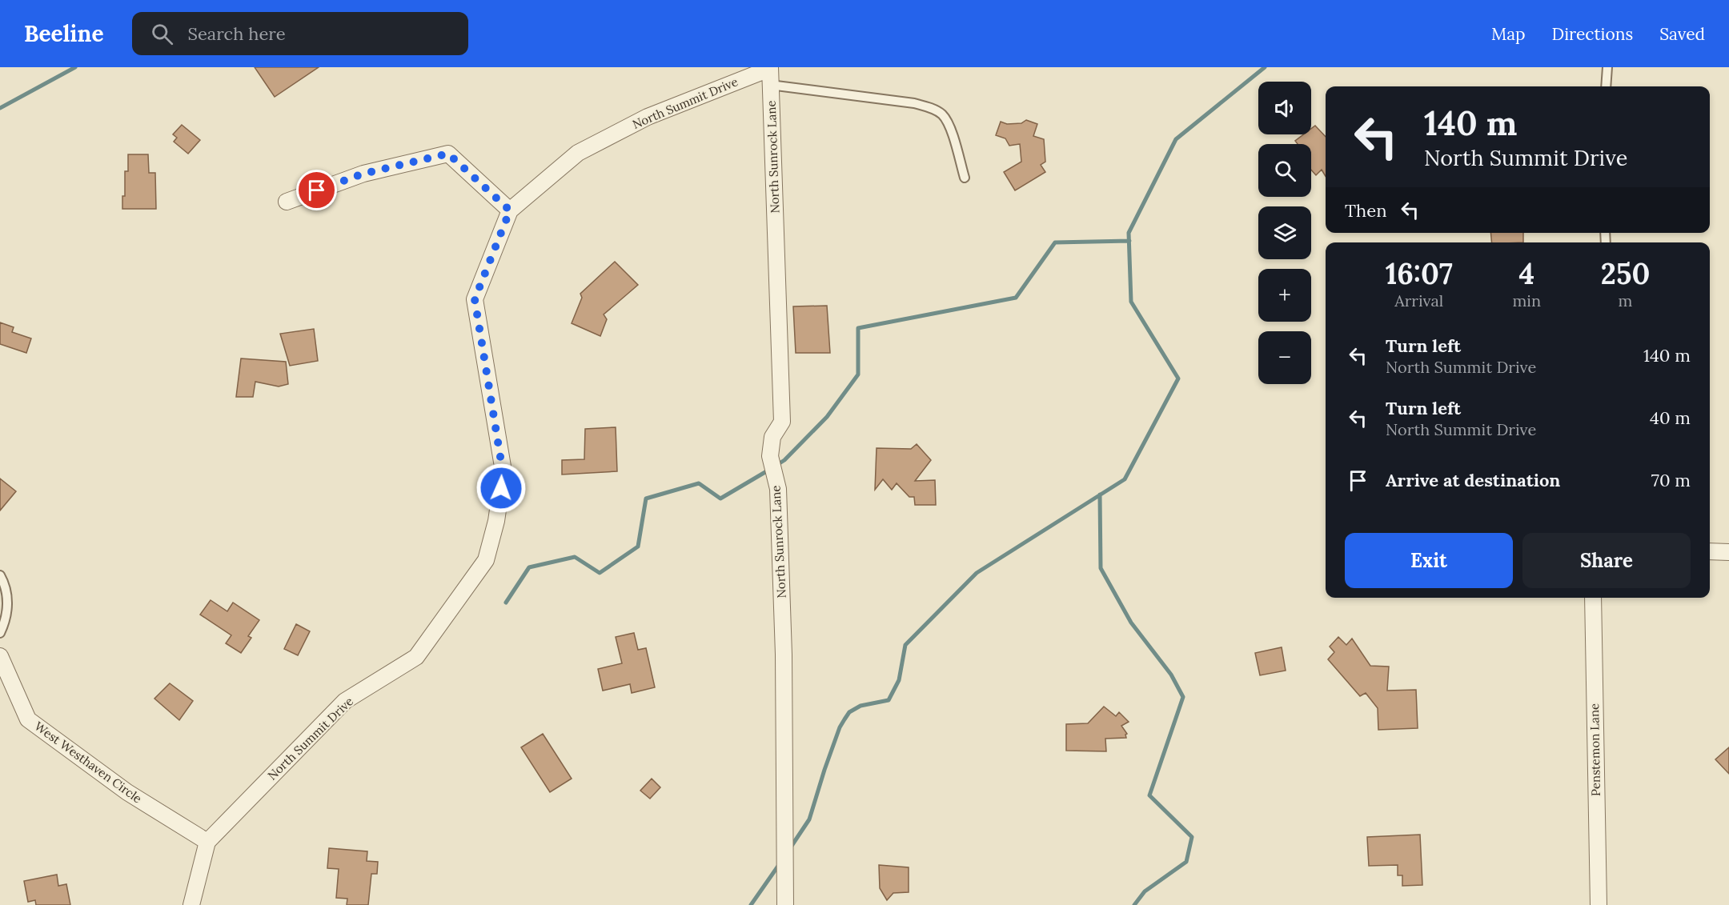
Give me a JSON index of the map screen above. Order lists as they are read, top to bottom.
{
  "streets": {
    "street": [
      "North Summit Drive",
      "North Sunrock Lane",
      "Penstemon Lane",
      "West Westhaven Circle"
    ]
  },
  "crossings": [
    ["North Summit Drive", "North Sunrock Lane"],
    ["North Summit Drive", "West Westhaven Circle"]
  ],
  "page": {
    "header": "Beeline",
    "search": "Search here",
    "nav": ["Map", "Directions", "Saved"],
    "map_buttons": ["+", "−"],
    "turn": ["140 m", "North Summit Drive"],
    "then": "Then",
    "eta": [
      "16:07",
      "Arrival",
      "4",
      "min",
      "250",
      "m"
    ],
    "list": [
      {
        "name": "Turn left",
        "note": "North Summit Drive",
        "value": "140 m"
      },
      {
        "name": "Turn left",
        "note": "North Summit Drive",
        "value": "40 m"
      },
      {
        "name": "Arrive at destination",
        "value": "70 m"
      }
    ],
    "buttons": ["Exit", "Share"]
  }
}
